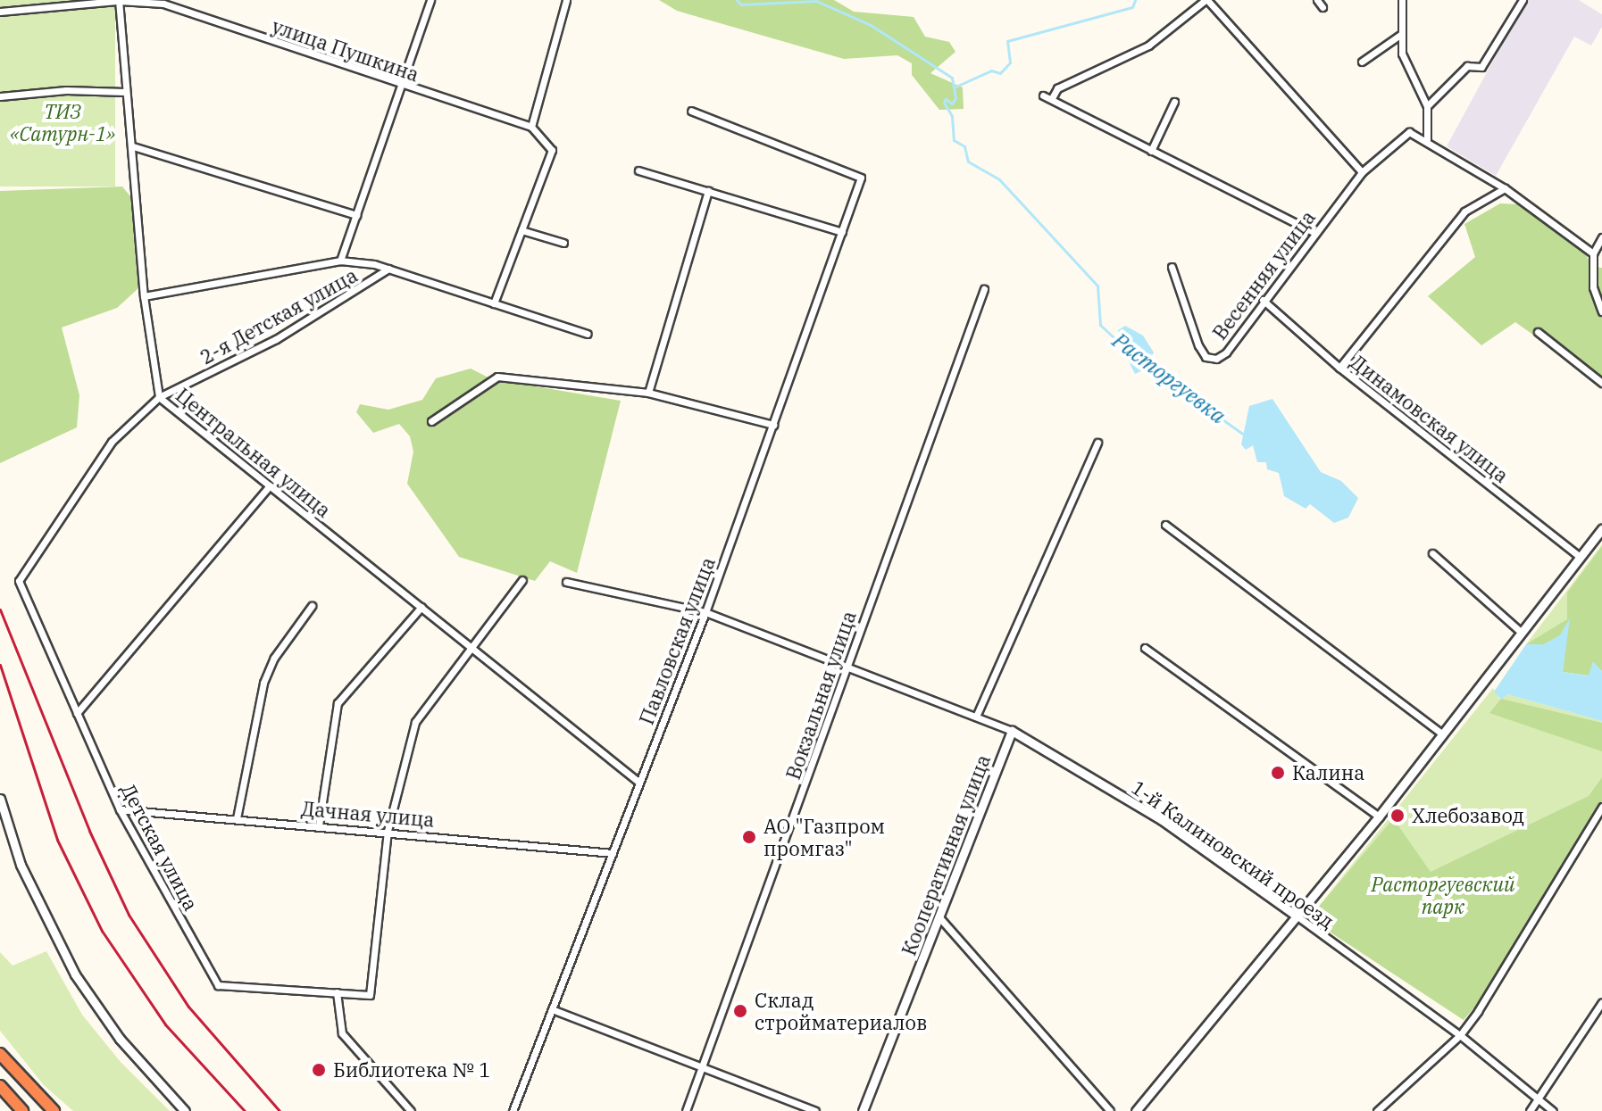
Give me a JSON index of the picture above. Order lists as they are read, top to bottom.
{
  "streets": {
    "street": [
      "улица Пушкина",
      "Весенняя улица",
      "2-я Детская улица",
      "Динамовская улица",
      "Центральная улица",
      "Павловская улица",
      "Вокзальная улица",
      "Дачная улица",
      "Детская улица",
      "1-й Калиновский проезд",
      "Кооперативная улица"
    ]
  },
  "crossings": [
    ["улица Пушкина", "Центральная улица"],
    ["Весенняя улица", "Динамовская улица"],
    ["2-я Детская улица", "Центральная улица"],
    ["2-я Детская улица", "Детская улица"],
    ["Центральная улица", "Павловская улица"],
    ["Павловская улица", "Дачная улица"],
    ["Павловская улица", "1-й Калиновский проезд"],
    ["Вокзальная улица", "1-й Калиновский проезд"],
    ["Дачная улица", "Детская улица"],
    ["1-й Калиновский проезд", "Кооперативная улица"]
  ],
  "water": ["Расторгуевка"],
  "parks": ["ТИЗ «Сатурн-1»", "Расторгуевский парк"],
  "places": [
    "Калина",
    "Хлебозавод",
    "АО \"Газпром промгаз\"",
    "Склад стройматериалов",
    "Библиотека № 1"
  ]
}
